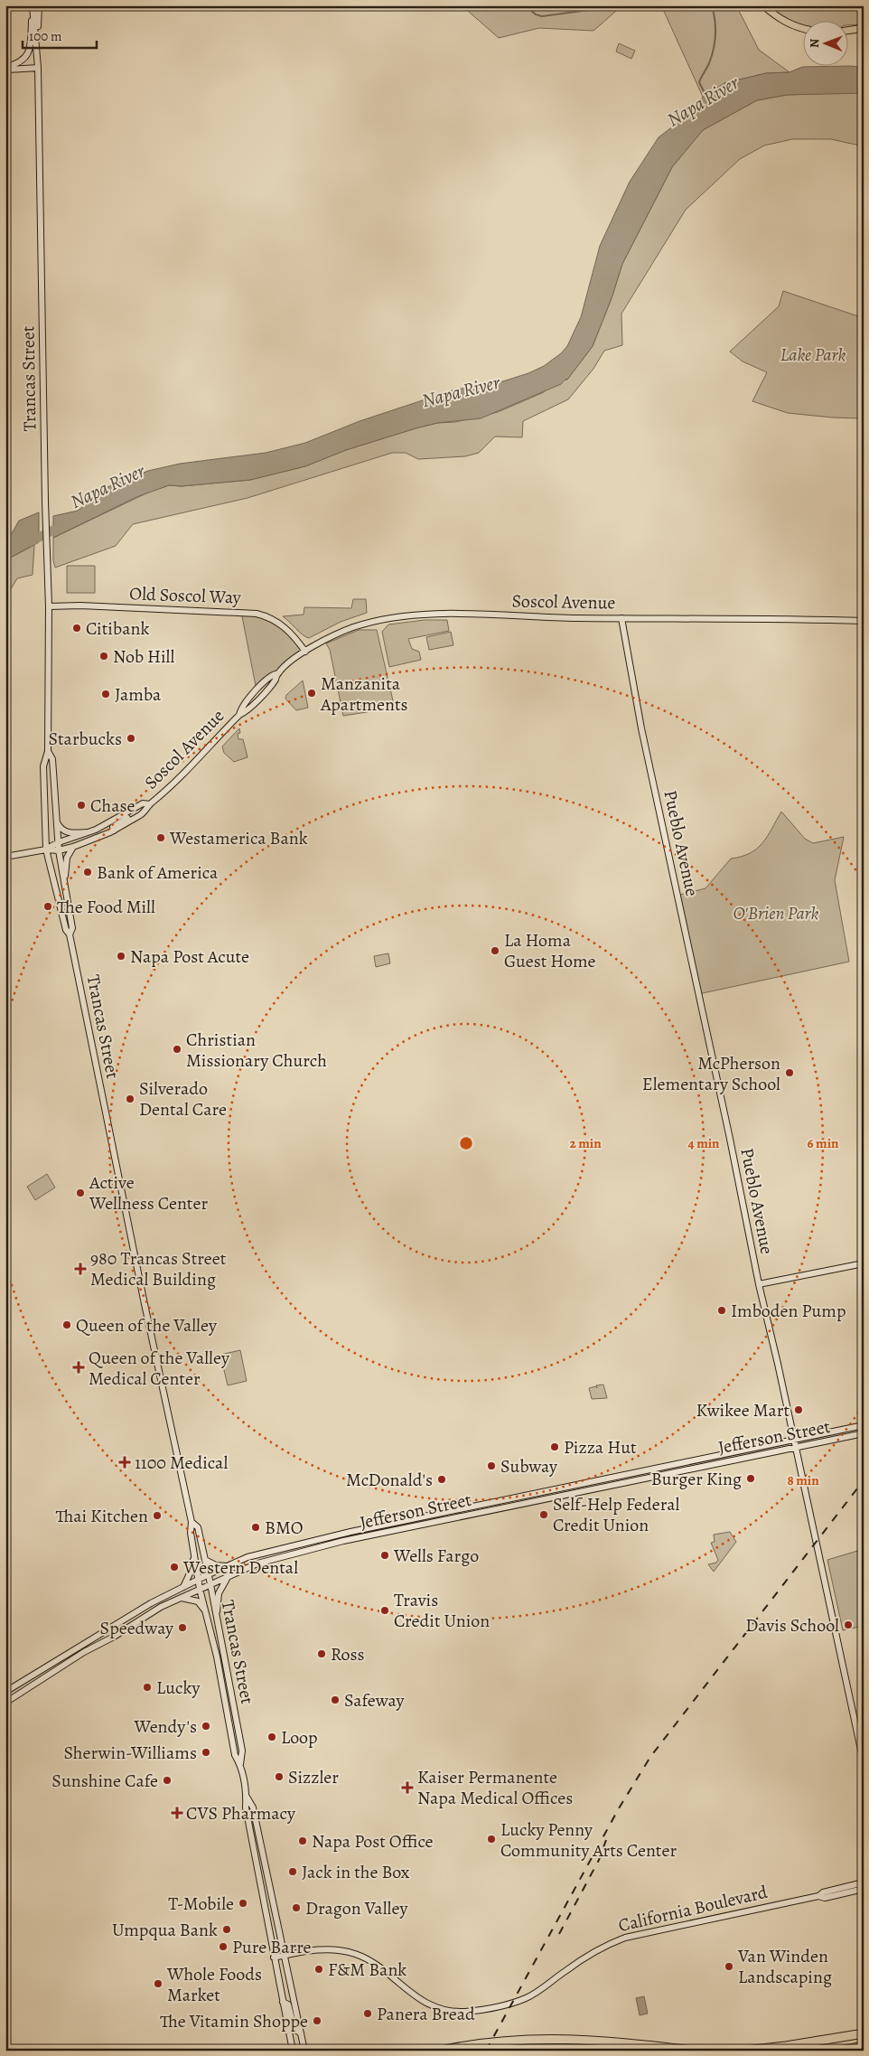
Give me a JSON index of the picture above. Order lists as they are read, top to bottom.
{
  "streets": {
    "main road": [
      "Trancas Street",
      "Old Soscol Way",
      "Soscol Avenue",
      "Pueblo Avenue",
      "Jefferson Street",
      "California Boulevard"
    ]
  },
  "crossings": [
    ["Trancas Street", "Old Soscol Way"],
    ["Trancas Street", "Soscol Avenue"],
    ["Trancas Street", "Jefferson Street"],
    ["Trancas Street", "California Boulevard"],
    ["Old Soscol Way", "Soscol Avenue"],
    ["Soscol Avenue", "Pueblo Avenue"],
    ["Pueblo Avenue", "Jefferson Street"]
  ],
  "water": ["Napa River"],
  "parks": ["Lake Park", "O'Brien Park"],
  "places": {
    "other": [
      "Citibank",
      "Nob Hill",
      "Manzanita Apartments",
      "Jamba",
      "Starbucks",
      "Chase",
      "Westamerica Bank",
      "Bank of America",
      "The Food Mill",
      "La Homa Guest Home",
      "Napa Post Acute",
      "Christian Missionary Church",
      "McPherson Elementary School",
      "Silverado Dental Care",
      "Active Wellness Center",
      "Imboden Pump",
      "Queen of the Valley",
      "Kwikee Mart",
      "Pizza Hut",
      "Subway",
      "Burger King",
      "McDonald's",
      "Self-Help Federal Credit Union",
      "Thai Kitchen",
      "BMO",
      "Wells Fargo",
      "Western Dental",
      "Travis Credit Union",
      "Davis School",
      "Speedway",
      "Ross",
      "Lucky",
      "Safeway",
      "Wendy's",
      "Loop",
      "Sherwin-Williams",
      "Sizzler",
      "Sunshine Cafe",
      "Lucky Penny Community Arts Center",
      "Napa Post Office",
      "Jack in the Box",
      "T-Mobile",
      "Dragon Valley",
      "Umpqua Bank",
      "Pure Barre",
      "Van Winden Landscaping",
      "F&M Bank",
      "Whole Foods Market",
      "Panera Bread",
      "The Vitamin Shoppe"
    ],
    "health": [
      "980 Trancas Street Medical Building",
      "Queen of the Valley Medical Center",
      "1100 Medical",
      "Kaiser Permanente Napa Medical Offices",
      "CVS Pharmacy"
    ]
  },
  "scale_bar": "100 m",
  "north": "left",
  "rings": [
    "2 min",
    "4 min",
    "6 min",
    "8 min"
  ]
}
